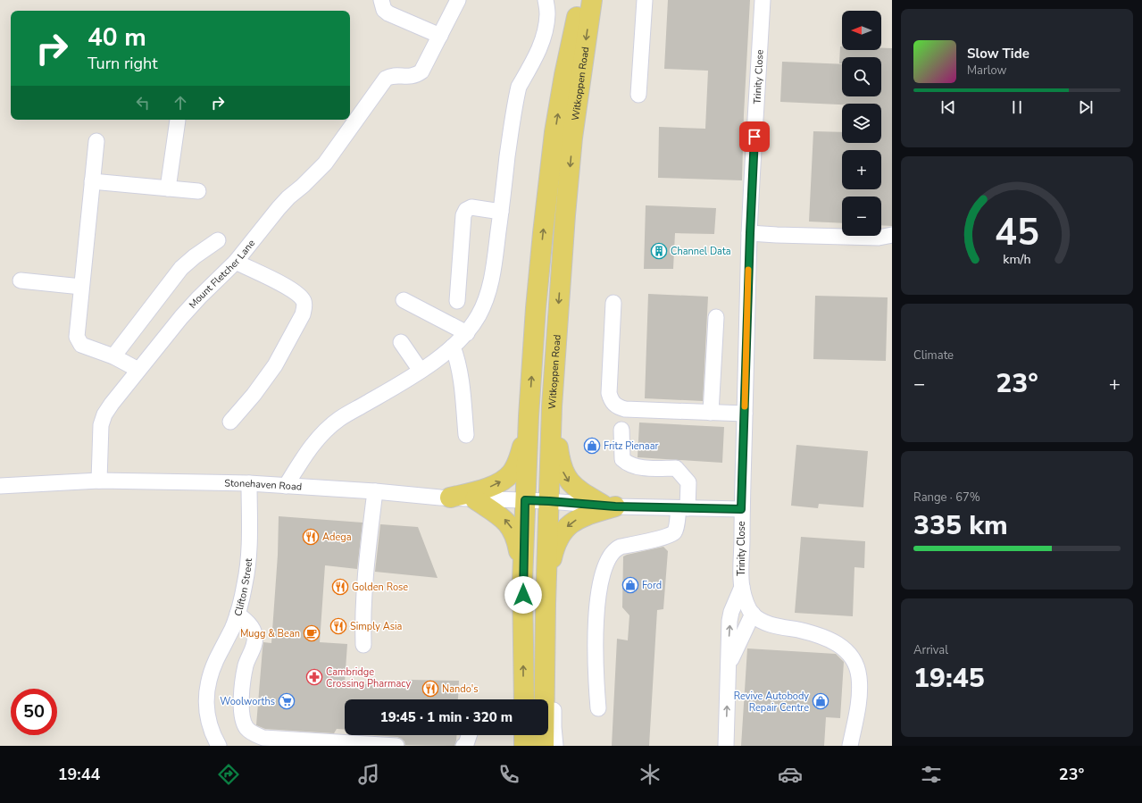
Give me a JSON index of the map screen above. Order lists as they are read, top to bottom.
{
  "streets": {
    "main road": ["Witkoppen Road"],
    "street": [
      "Trinity Close",
      "Mount Fletcher Lane",
      "Stonehaven Road",
      "Clifton Street"
    ]
  },
  "crossings": [
    ["Trinity Close", "Stonehaven Road"],
    ["Witkoppen Road", "Stonehaven Road"],
    ["Mount Fletcher Lane", "Stonehaven Road"],
    ["Stonehaven Road", "Clifton Street"]
  ],
  "places": {
    "building": ["Channel Data"],
    "shop": ["Fritz Pienaar", "Ford", "Revive Autobody Repair Centre"],
    "restaurant": [
      "Adega",
      "Golden Rose",
      "Simply Asia",
      "Nando's"
    ],
    "cafe": ["Mugg & Bean"],
    "pharmacy": ["Cambridge Crossing Pharmacy"],
    "supermarket": ["Woolworths"]
  },
  "north": "left",
  "page": {
    "map_buttons": ["+", "−"],
    "turn": ["40 m", "Turn right"],
    "song": ["Slow Tide", "Marlow"],
    "tile": [
      "Climate",
      ["Range · 67%", "335 km"],
      ["Arrival", "19:45"]
    ],
    "heat": ["−", "23°", "+"],
    "limit": "50",
    "trip": "19:45 · 1 min · 320 m",
    "tabs": ["19:44", "23°"],
    "gauge": ["45", "km/h"]
  }
}
